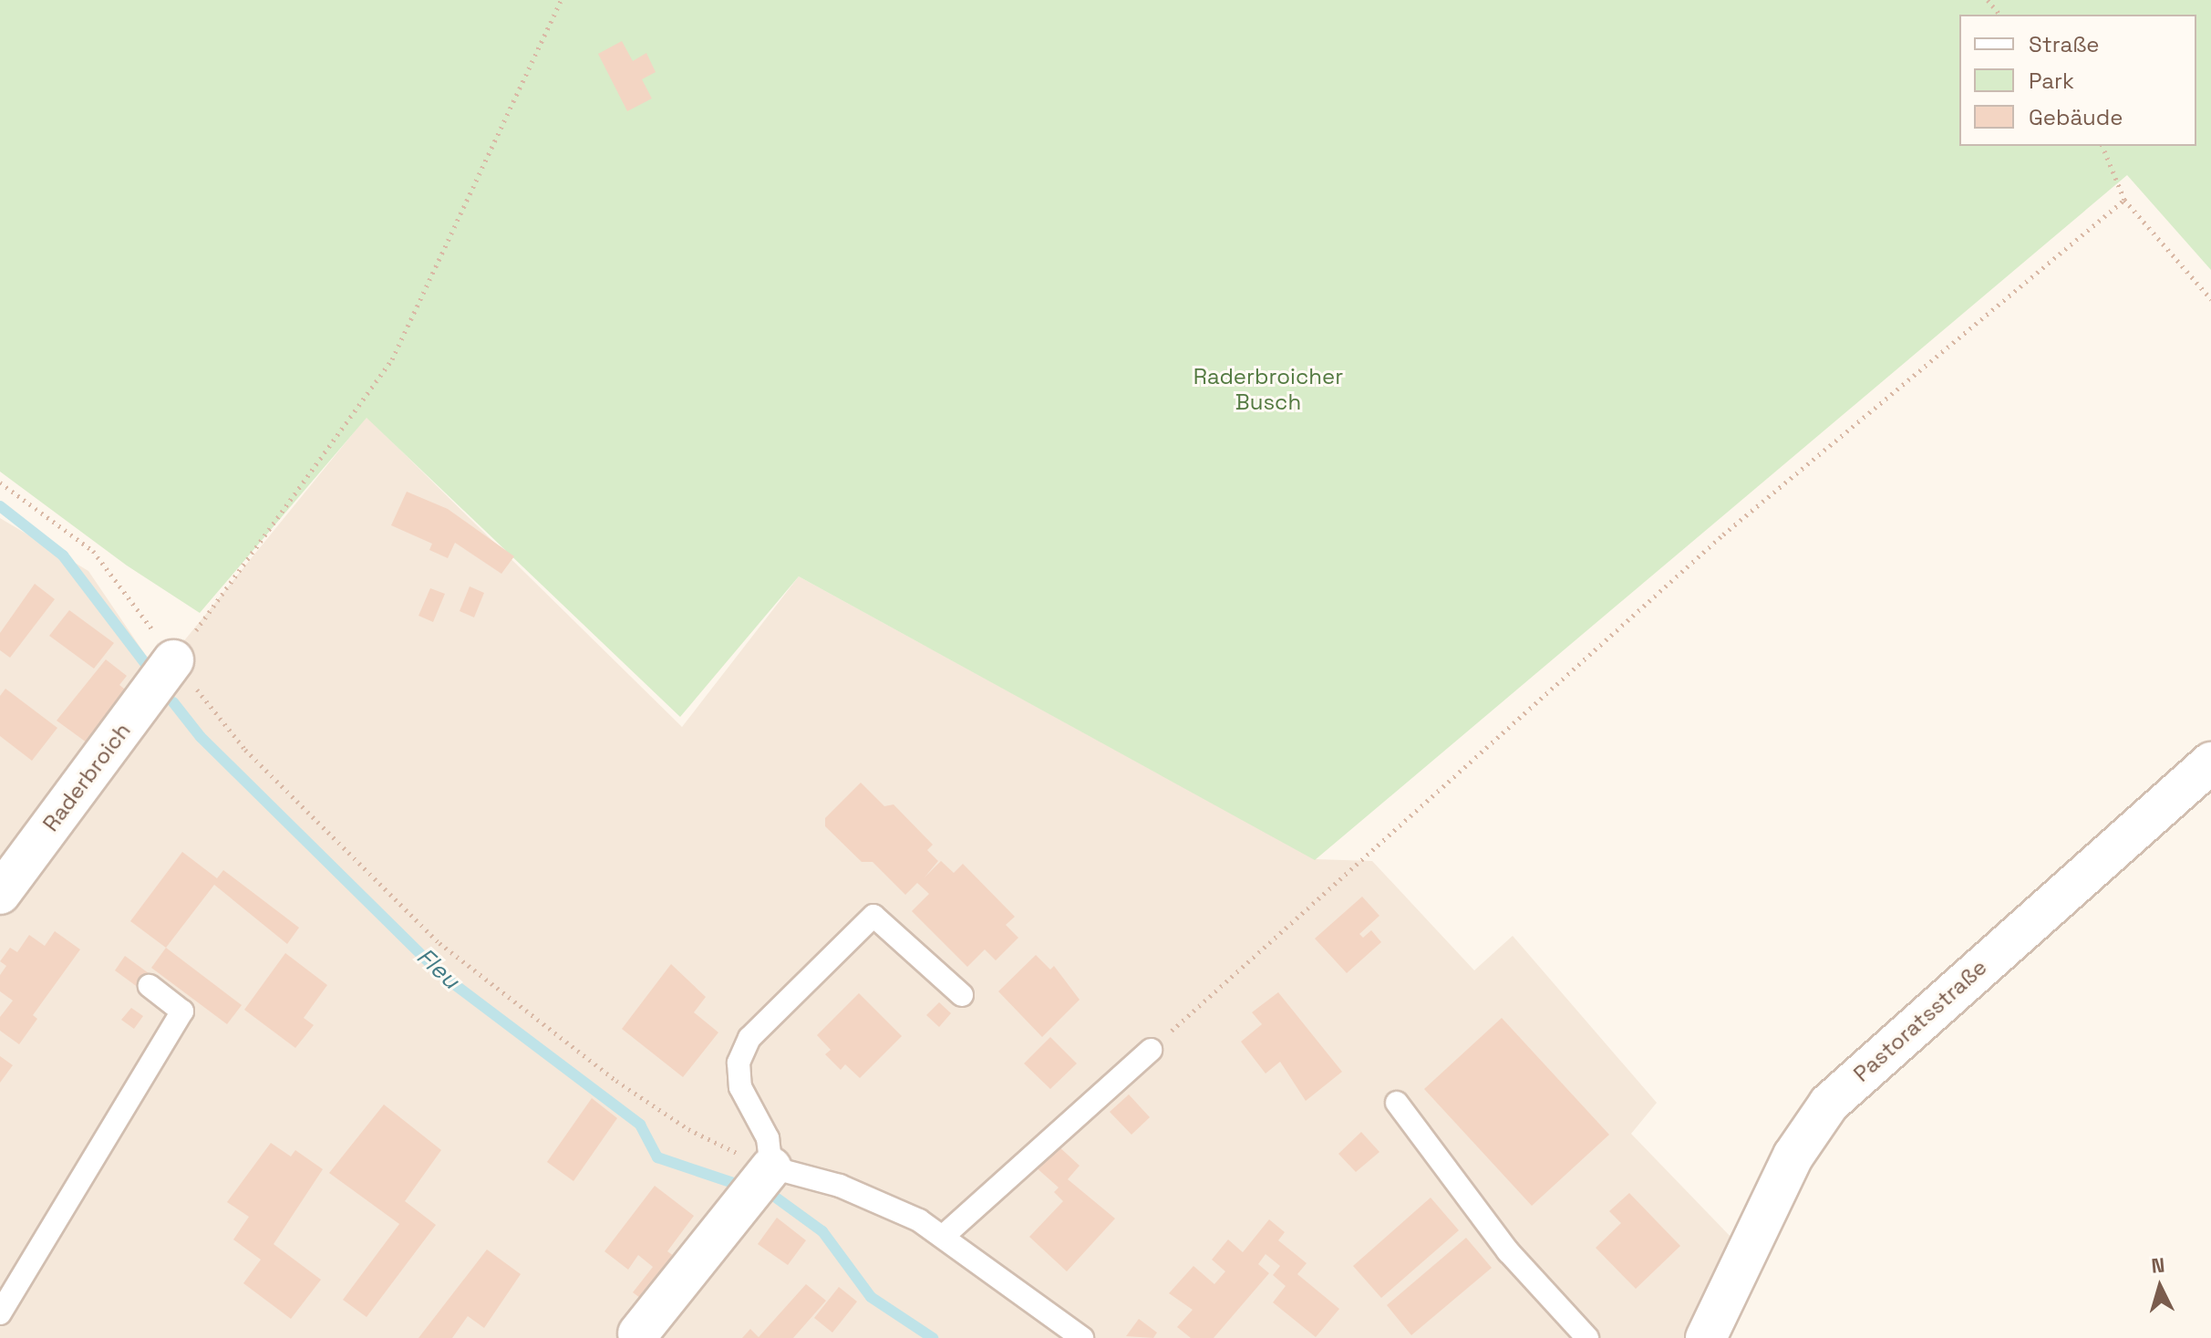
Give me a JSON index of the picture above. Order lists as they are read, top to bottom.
{
  "streets": {
    "street": ["Raderbroich", "Pastoratsstraße"]
  },
  "water": ["Fleu"],
  "parks": ["Raderbroicher Busch"],
  "legend": ["Straße", "Park", "Gebäude"],
  "north": "top"
}
